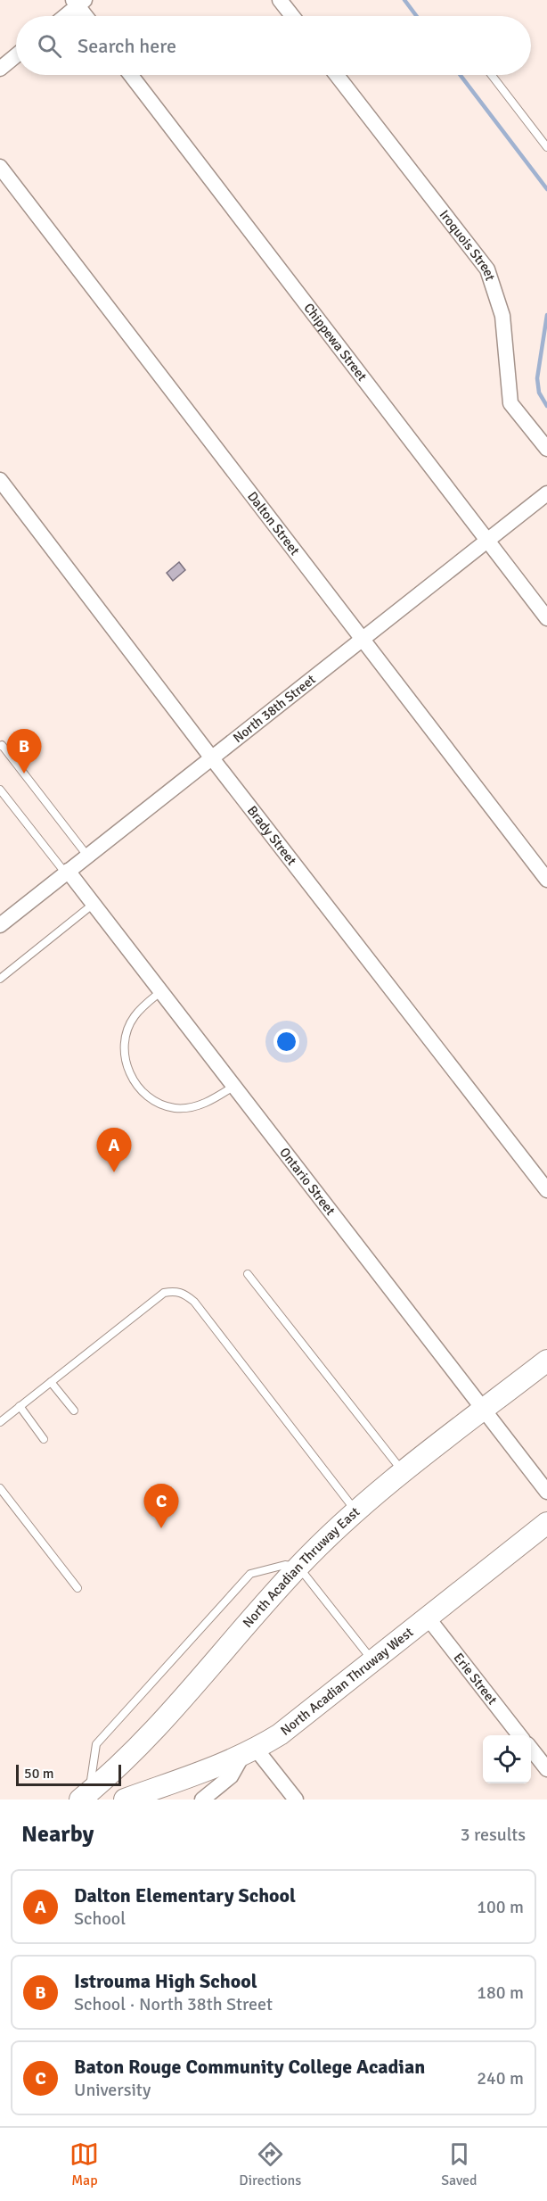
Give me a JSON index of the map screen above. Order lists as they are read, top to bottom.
{
  "streets": {
    "street": [
      "Iroquois Street",
      "Chippewa Street",
      "Dalton Street",
      "North 38th Street",
      "Brady Street",
      "Ontario Street",
      "North Acadian Thruway East",
      "Erie Street",
      "North Acadian Thruway West"
    ]
  },
  "crossings": [
    ["Chippewa Street", "North 38th Street"],
    ["Dalton Street", "North 38th Street"],
    ["North 38th Street", "Brady Street"],
    ["North 38th Street", "Ontario Street"],
    ["Ontario Street", "North Acadian Thruway East"],
    ["Erie Street", "North Acadian Thruway West"]
  ],
  "scale_bar": "50 m",
  "page": {
    "search": "Search here",
    "pins": ["B", "A", "C"],
    "scale": "50 m",
    "heading": ["Nearby", "3 results"],
    "list": [
      {
        "mark": "A",
        "name": "Dalton Elementary School",
        "note": "School",
        "value": "100 m"
      },
      {
        "mark": "B",
        "name": "Istrouma High School",
        "note": "School · North 38th Street",
        "value": "180 m"
      },
      {
        "mark": "C",
        "name": "Baton Rouge Community College Acadian",
        "note": "University",
        "value": "240 m"
      }
    ],
    "nav": ["Map", "Directions", "Saved"]
  }
}
